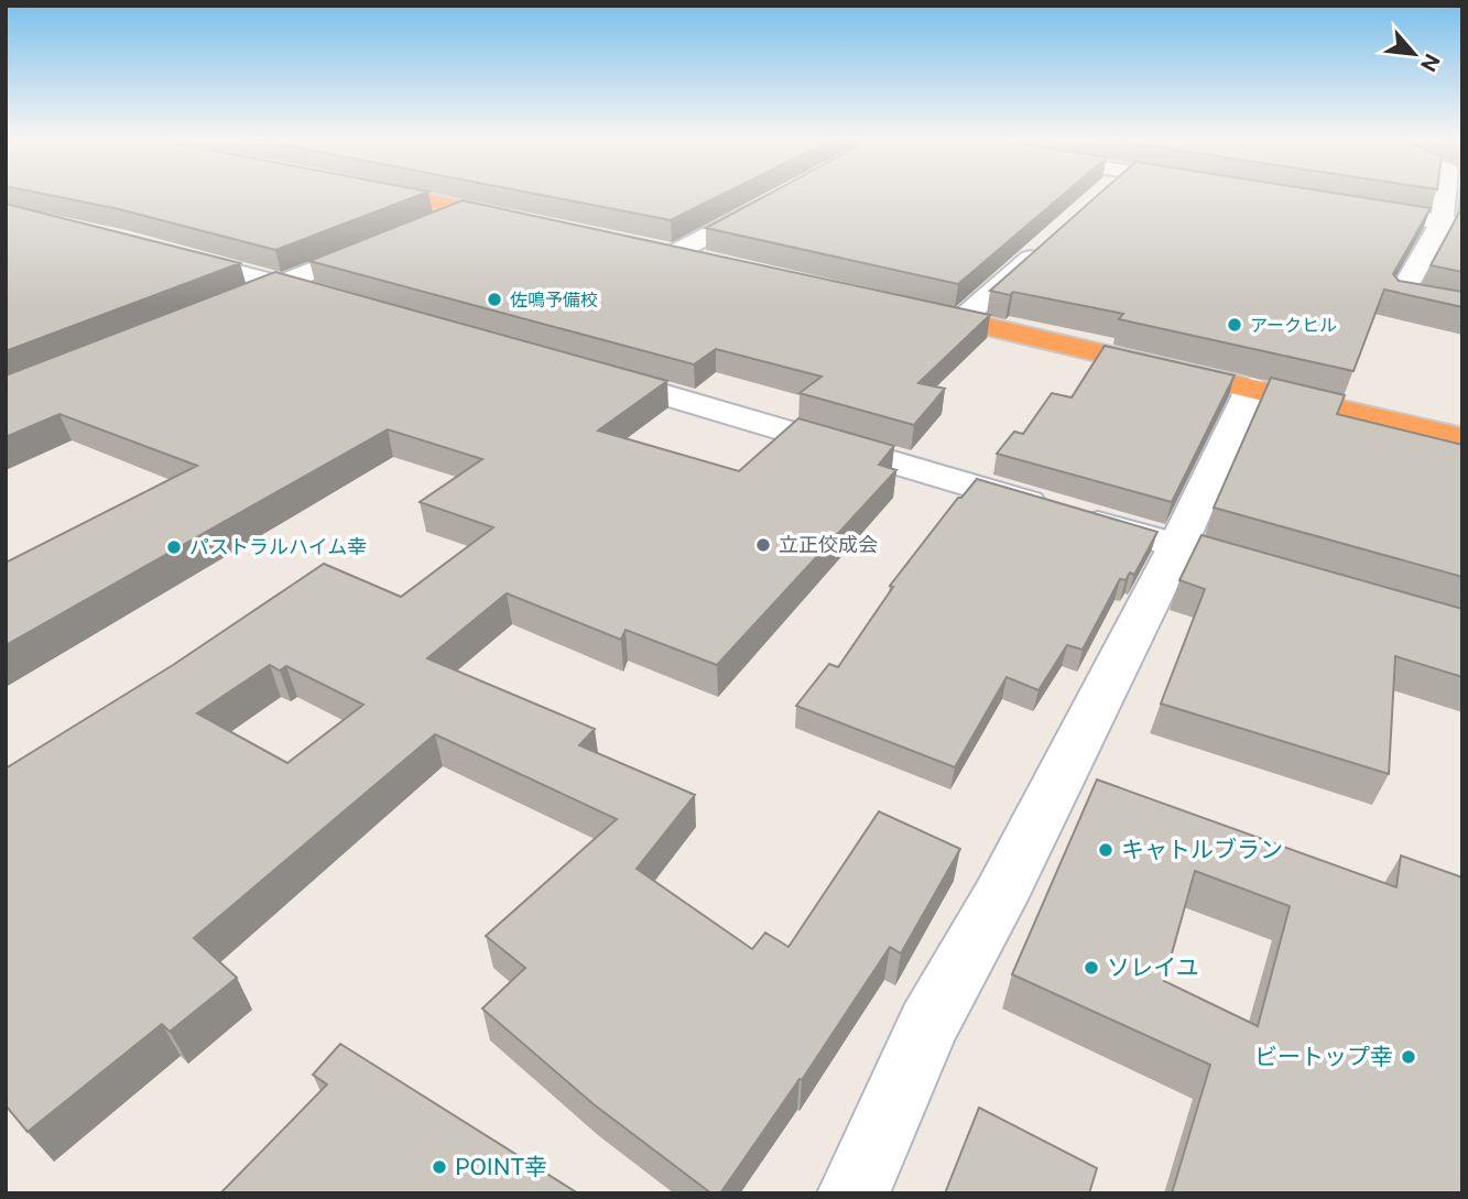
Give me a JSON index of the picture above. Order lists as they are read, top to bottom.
{
  "places": [
    "佐鳴予備校",
    "アークヒル",
    "立正佼成会",
    "パストラルハイム幸",
    "キャトルブラン",
    "ソレイユ",
    "ビートップ幸",
    "POINT幸"
  ],
  "north": "bottom right"
}
